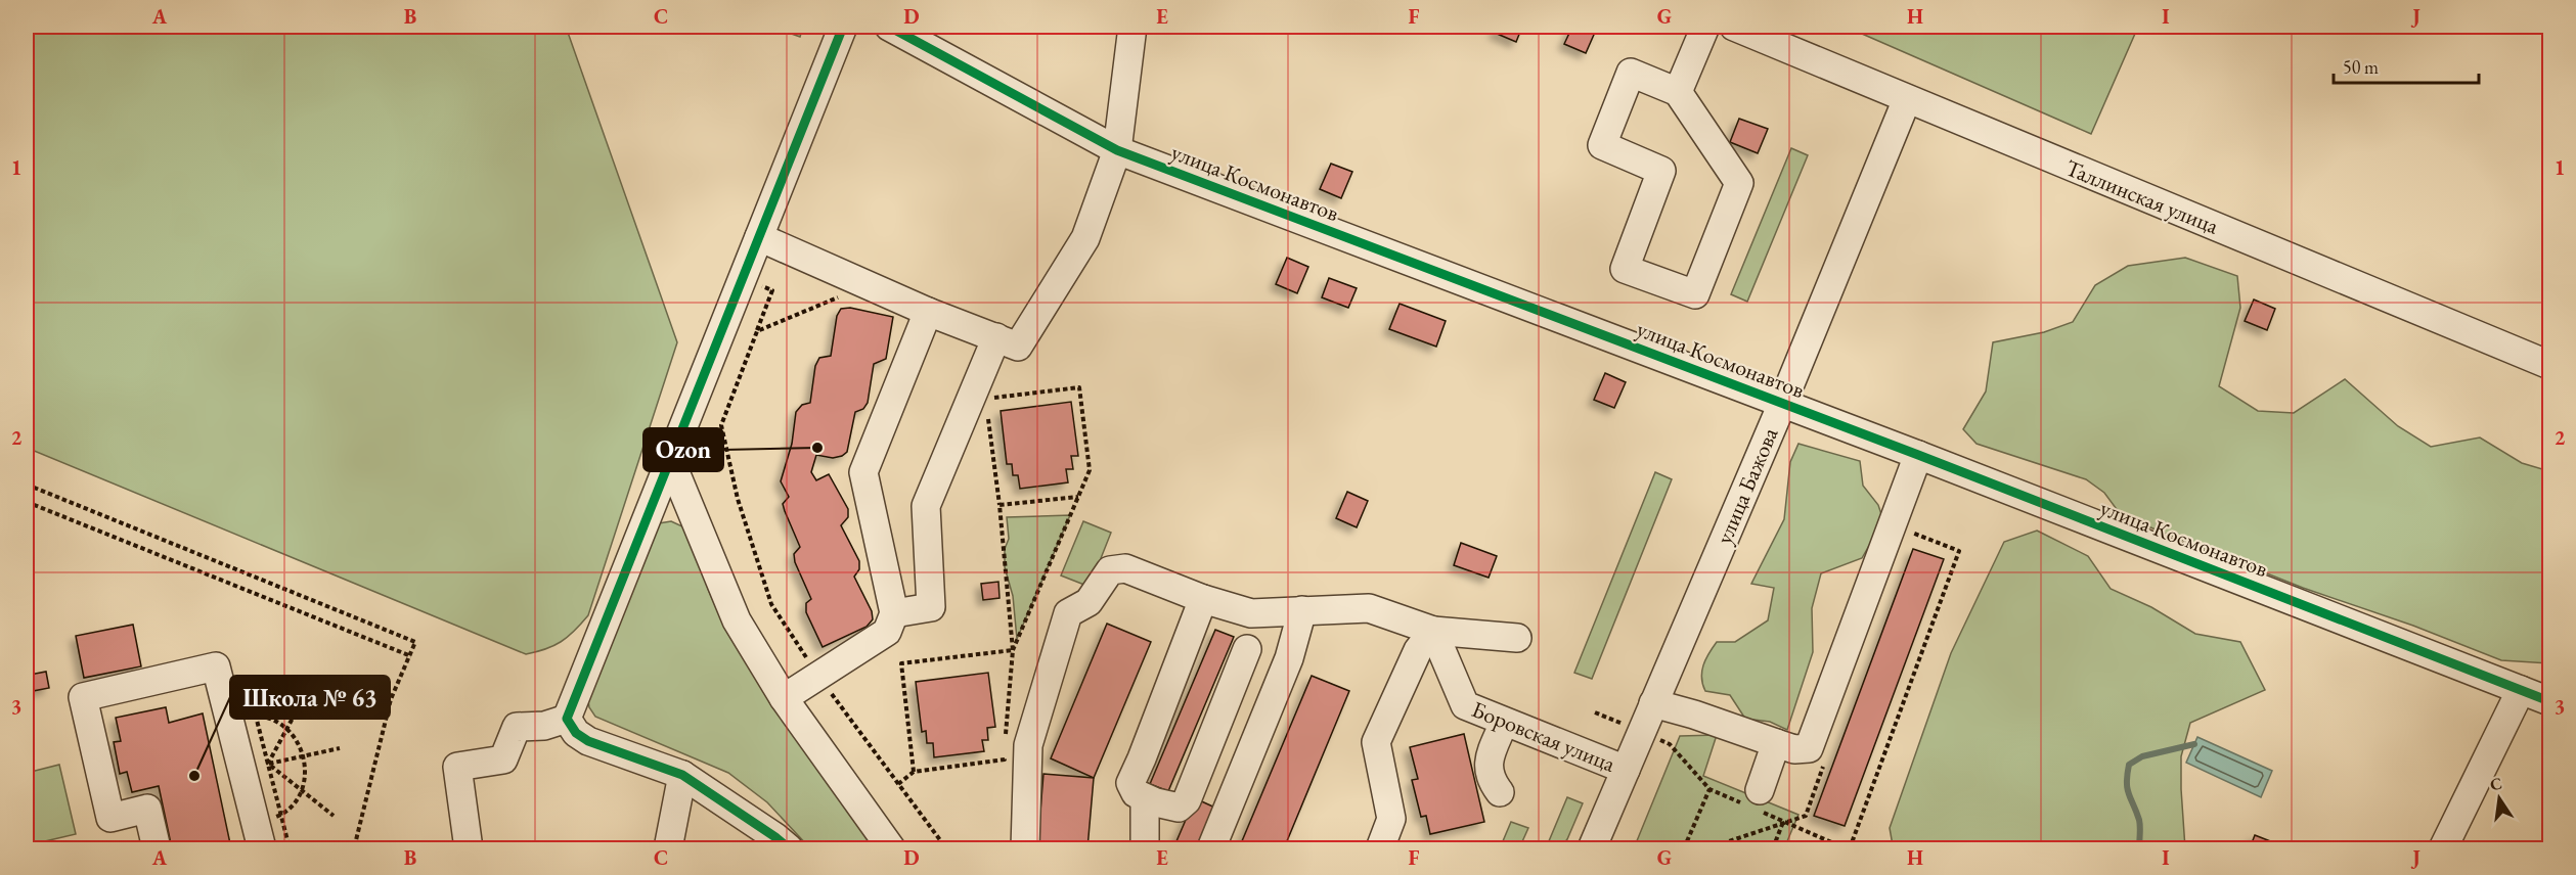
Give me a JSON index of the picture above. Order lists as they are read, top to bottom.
{
  "streets": {
    "street": [
      "улица Космонавтов",
      "Таллинская улица",
      "улица Бажова",
      "Боровская улица"
    ]
  },
  "crossings": [
    ["улица Космонавтов", "улица Бажова"],
    ["Таллинская улица", "улица Бажова"],
    ["улица Бажова", "Боровская улица"]
  ],
  "places": ["Ozon", "Школа № 63"],
  "scale_bar": "50 m",
  "north": "top",
  "grid": {
    "columns": [
      "A",
      "B",
      "C",
      "D",
      "E",
      "F",
      "G",
      "H",
      "I",
      "J"
    ],
    "rows": ["1", "2", "3"]
  }
}
